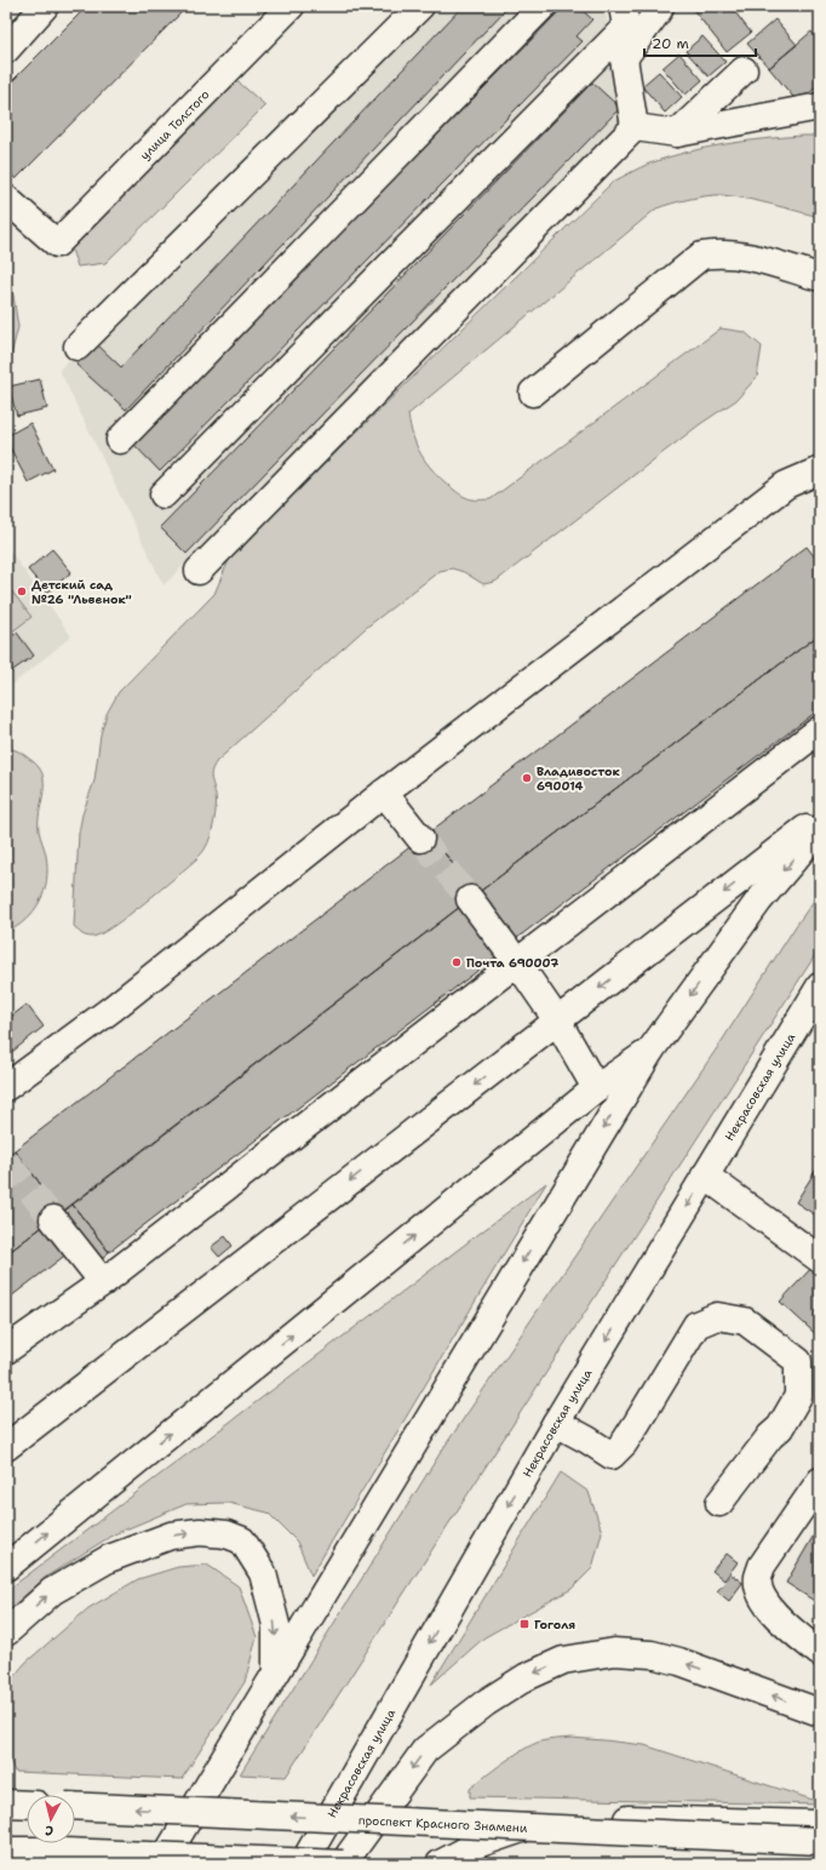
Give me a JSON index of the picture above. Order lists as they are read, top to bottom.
{
  "streets": {
    "main road": ["улица Толстого", "Некрасовская улица", "проспект Красного Знамени"]
  },
  "places": {
    "other": ["Детский сад №26 \"Львенок\"", "Владивосток 690014", "Почта 690007"],
    "transit": ["Гоголя"]
  },
  "scale_bar": "20 m",
  "north": "bottom"
}
